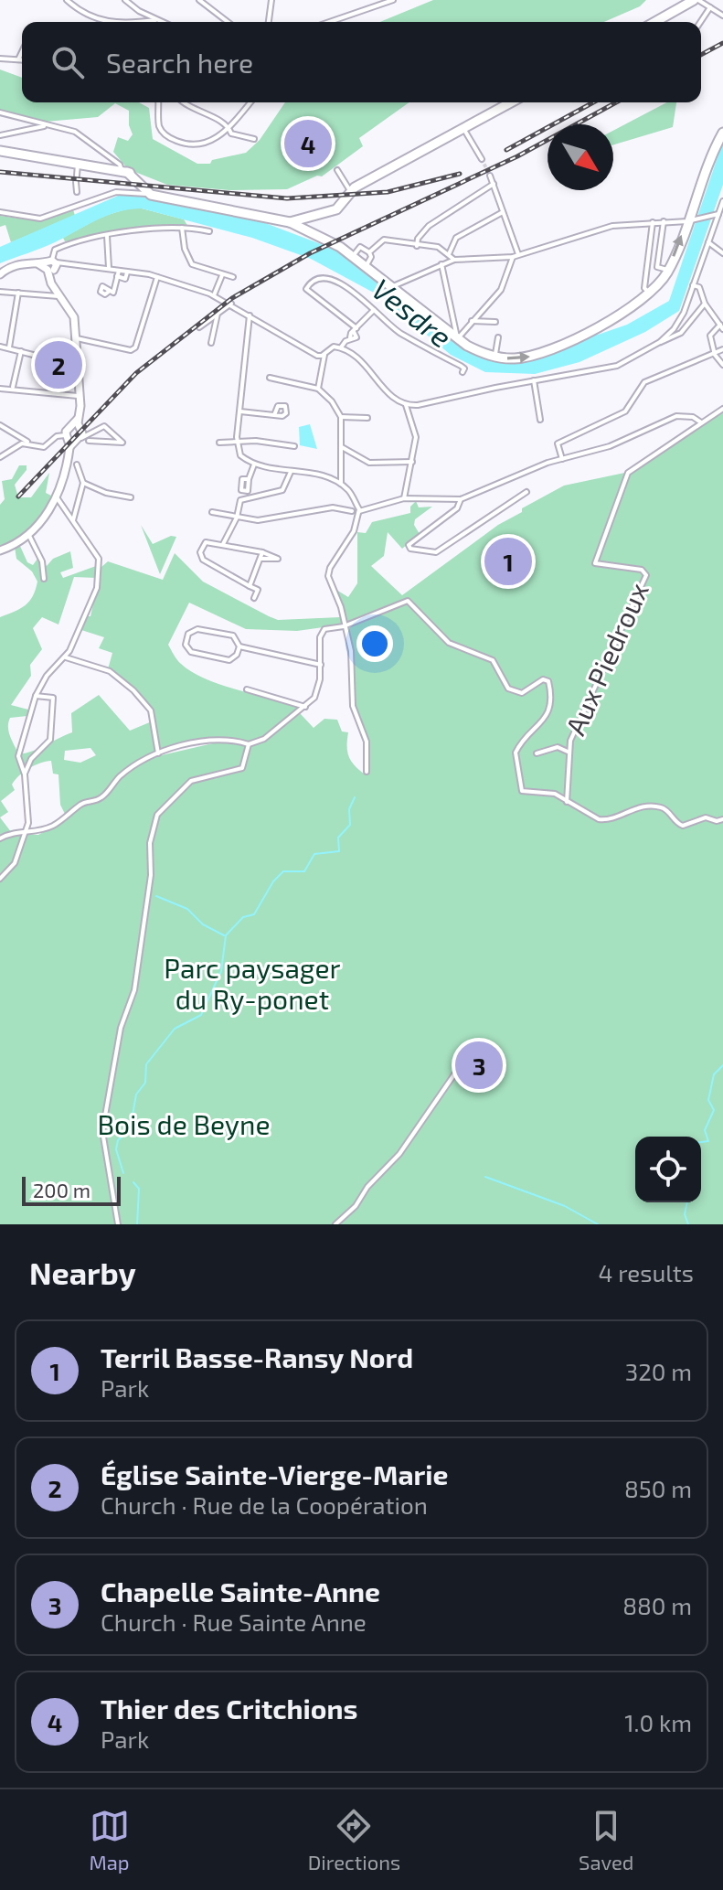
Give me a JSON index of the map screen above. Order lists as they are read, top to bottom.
{
  "streets": {
    "street": ["Aux Piedroux"]
  },
  "water": ["Vesdre"],
  "parks": ["Parc paysager du Ry-ponet", "Bois de Beyne"],
  "scale_bar": "200 m",
  "north": "bottom right",
  "page": {
    "search": "Search here",
    "pins": [
      "4",
      "2",
      "1",
      "3"
    ],
    "scale": "200 m",
    "heading": ["Nearby", "4 results"],
    "list": [
      {
        "mark": "1",
        "name": "Terril Basse-Ransy Nord",
        "note": "Park",
        "value": "320 m"
      },
      {
        "mark": "2",
        "name": "Église Sainte-Vierge-Marie",
        "note": "Church · Rue de la Coopération",
        "value": "850 m"
      },
      {
        "mark": "3",
        "name": "Chapelle Sainte-Anne",
        "note": "Church · Rue Sainte Anne",
        "value": "880 m"
      },
      {
        "mark": "4",
        "name": "Thier des Critchions",
        "note": "Park",
        "value": "1.0 km"
      }
    ],
    "nav": ["Map", "Directions", "Saved"]
  }
}
